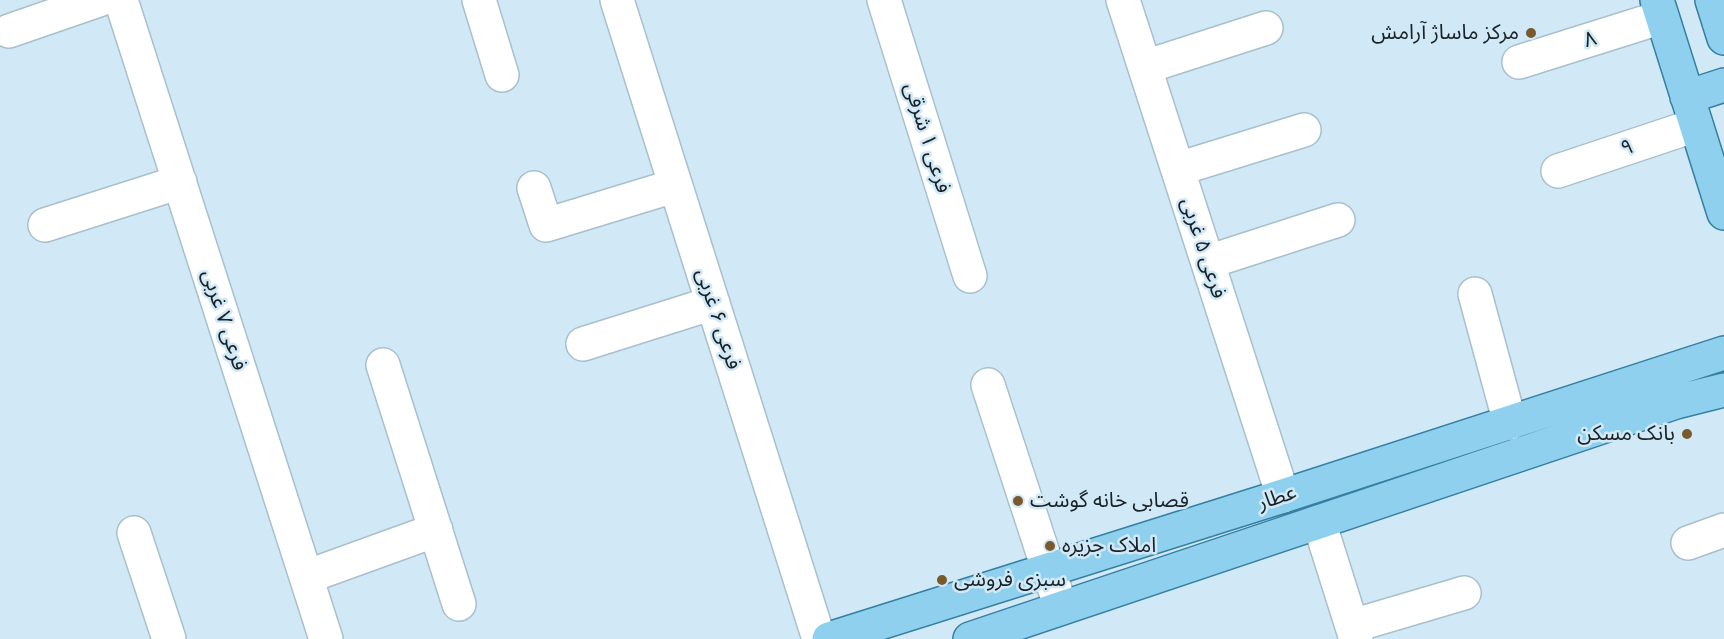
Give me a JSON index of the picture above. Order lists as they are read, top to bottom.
{
  "streets": {
    "main road": ["عطار"],
    "street": [
      "۸",
      "فرعی ۱ شرقی",
      "۹",
      "فرعی ۵ غربی",
      "فرعی ۶ غربی",
      "فرعی ۷ غربی"
    ]
  },
  "crossings": [
    ["فرعی ۵ غربی", "عطار"]
  ],
  "places": [
    "مرکز ماساژ آرامش",
    "بانک مسکن",
    "قصابی خانه گوشت",
    "املاک جزیره",
    "سبزی فروشی"
  ]
}
